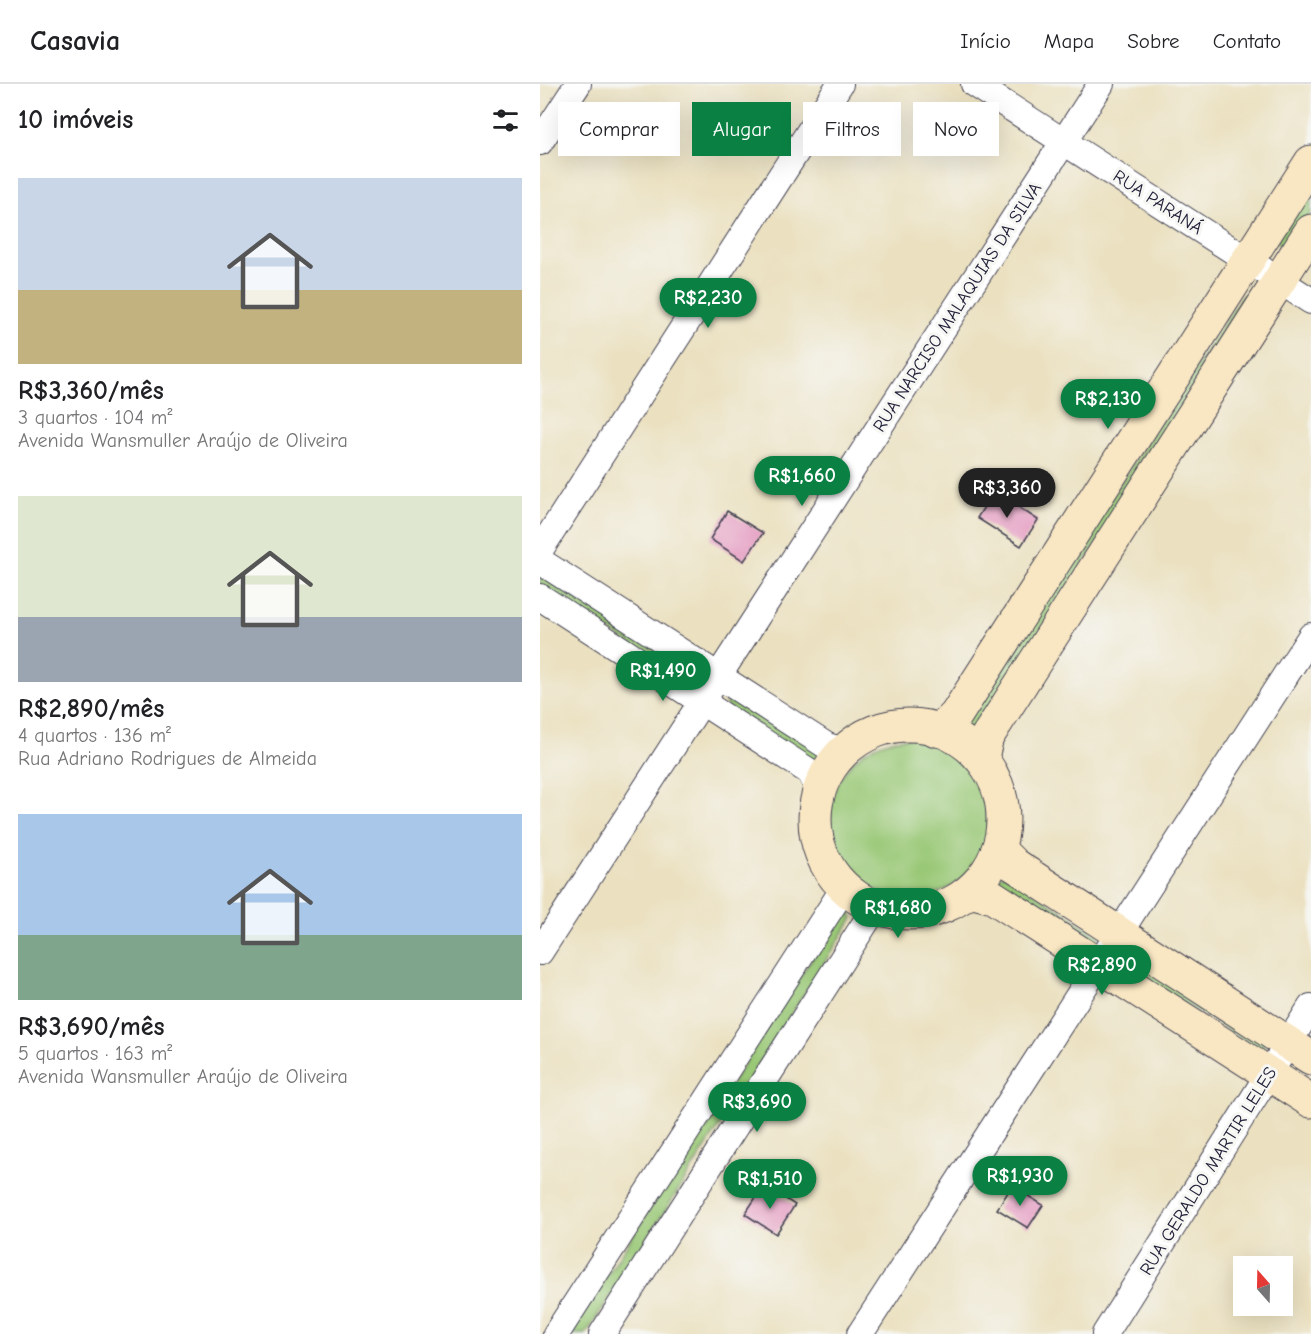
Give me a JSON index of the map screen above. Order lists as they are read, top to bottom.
{
  "streets": {
    "street": ["RUA PARANÁ", "RUA NARCISO MALAQUIAS DA SILVA", "RUA GERALDO MARTIR LELES"]
  },
  "crossings": [
    ["RUA PARANÁ", "RUA NARCISO MALAQUIAS DA SILVA"]
  ],
  "north": "top",
  "page": {
    "header": "Casavia",
    "nav": [
      "Início",
      "Mapa",
      "Sobre",
      "Contato"
    ],
    "heading": "10 imóveis",
    "chip": [
      "Comprar",
      "Alugar",
      "Filtros",
      "Novo"
    ],
    "list": [
      {
        "name": "R$3,360/mês",
        "note": "3 quartos · 104 m² · Avenida Wansmuller Araújo de Oliveira"
      },
      {
        "name": "R$2,890/mês",
        "note": "4 quartos · 136 m² · Rua Adriano Rodrigues de Almeida"
      },
      {
        "name": "R$3,690/mês",
        "note": "5 quartos · 163 m² · Avenida Wansmuller Araújo de Oliveira"
      }
    ],
    "price": [
      "R$2,230",
      "R$2,130",
      "R$1,660",
      "R$3,360",
      "R$1,490",
      "R$1,680",
      "R$2,890",
      "R$3,690",
      "R$1,930",
      "R$1,510"
    ]
  }
}
